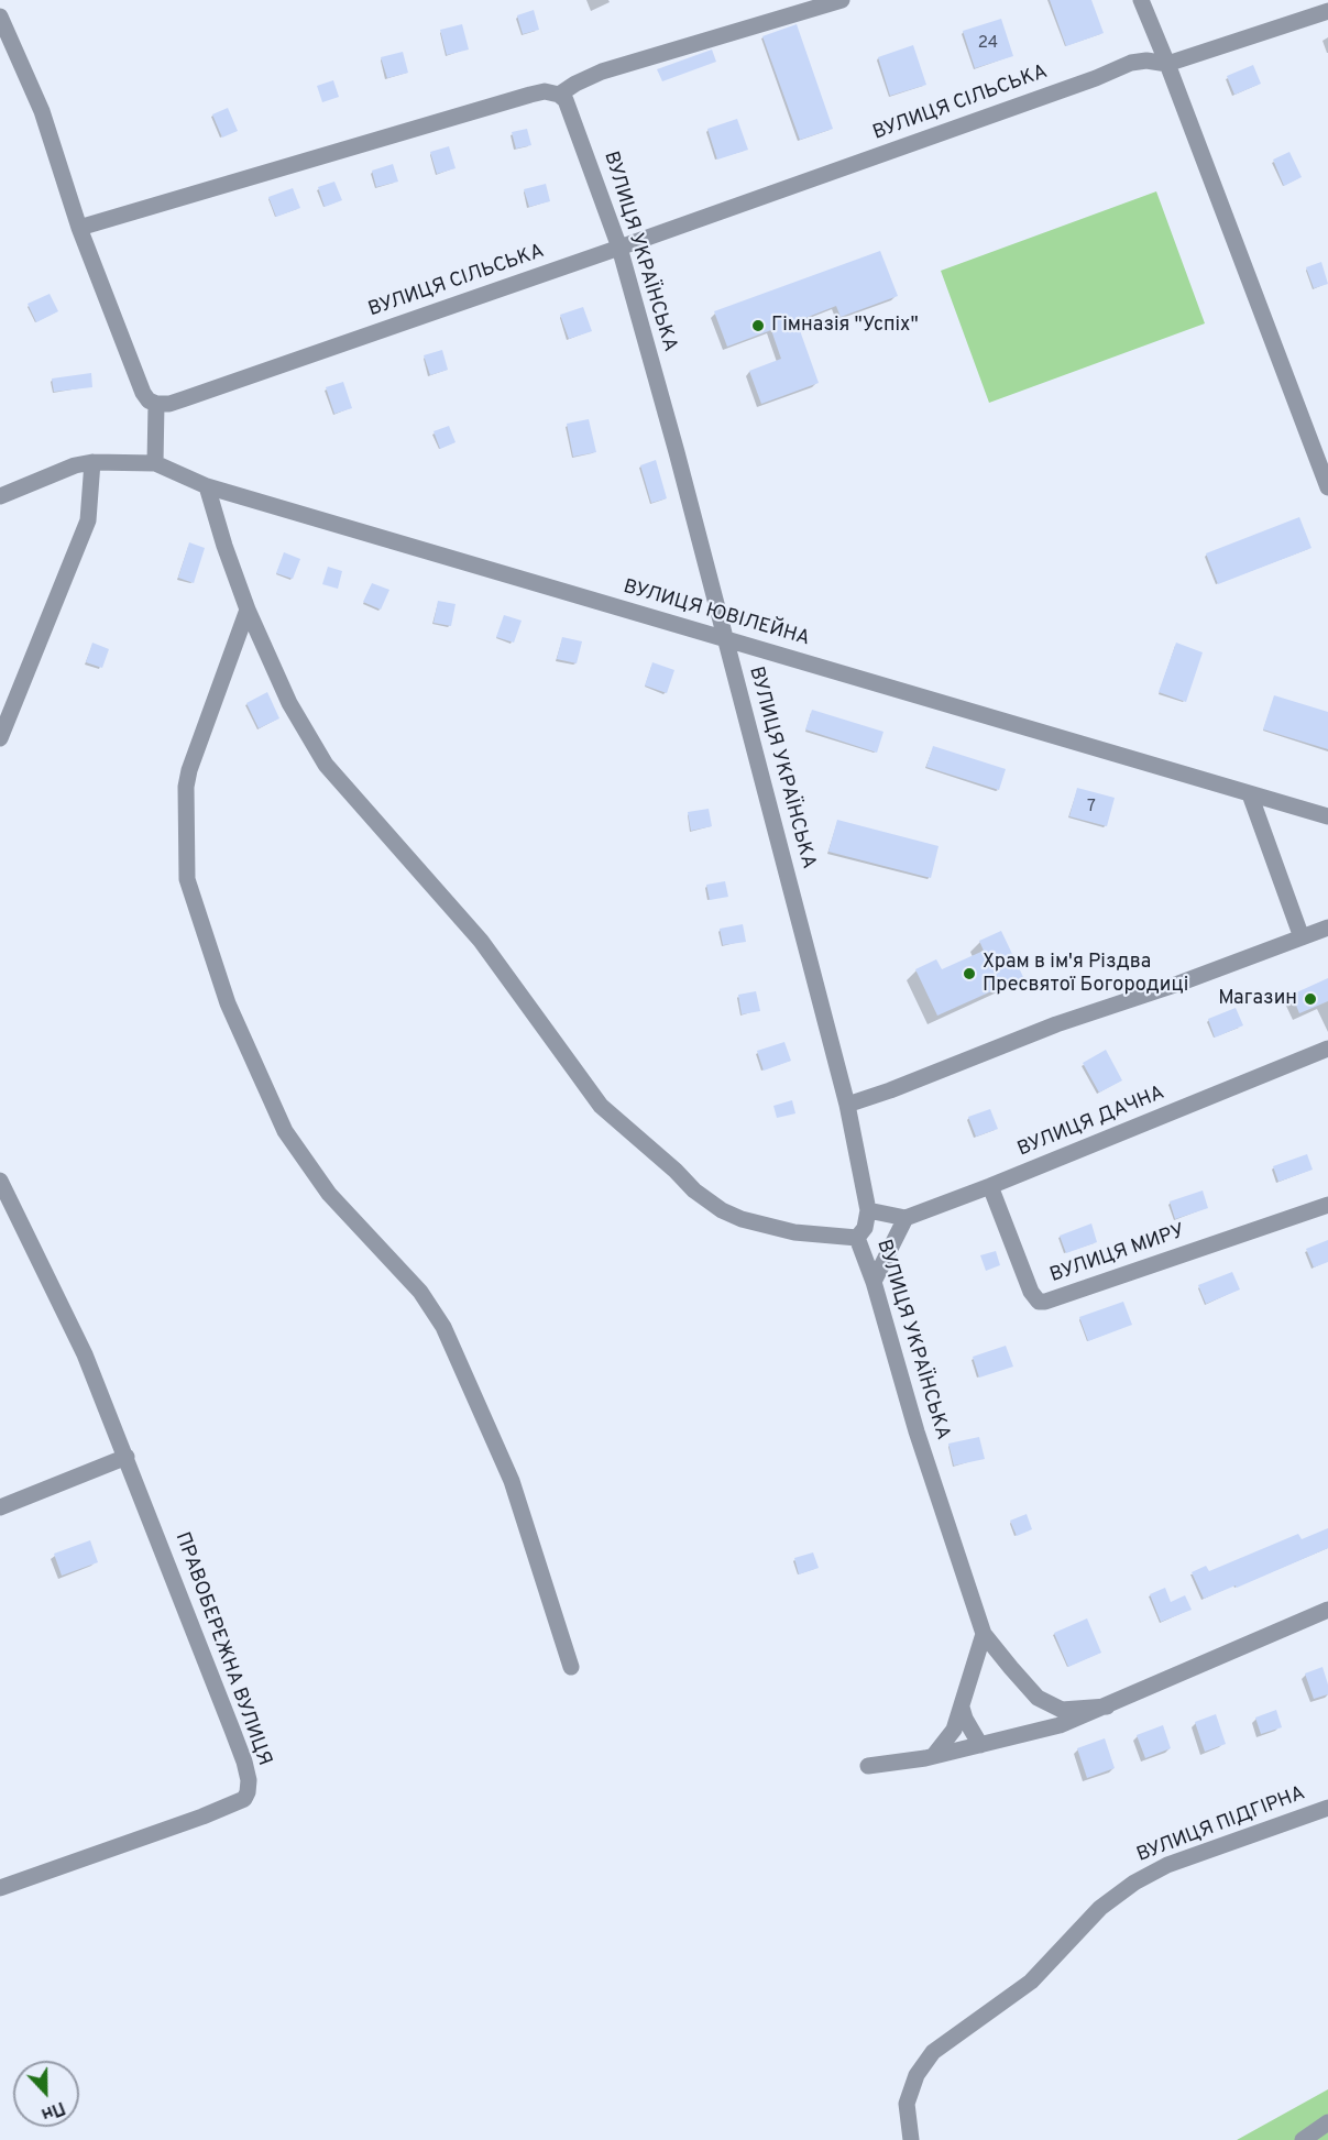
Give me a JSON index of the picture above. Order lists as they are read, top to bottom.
{
  "streets": {
    "street": [
      "ВУЛИЦЯ СІЛЬСЬКА",
      "ВУЛИЦЯ УКРАЇНСЬКА",
      "ВУЛИЦЯ ЮВІЛЕЙНА",
      "ВУЛИЦЯ ДАЧНА",
      "ВУЛИЦЯ МИРУ",
      "ПРАВОБЕРЕЖНА ВУЛИЦЯ",
      "ВУЛИЦЯ ПІДГІРНА"
    ]
  },
  "crossings": [
    ["ВУЛИЦЯ СІЛЬСЬКА", "ВУЛИЦЯ УКРАЇНСЬКА"],
    ["ВУЛИЦЯ УКРАЇНСЬКА", "ВУЛИЦЯ ЮВІЛЕЙНА"],
    ["ВУЛИЦЯ ДАЧНА", "ВУЛИЦЯ МИРУ"]
  ],
  "places": ["Гімназія \"Успіх\"", "Храм в ім'я Різдва Пресвятої Богородиці", "Магазин"],
  "house_numbers": ["24", "7"],
  "north": "bottom"
}
